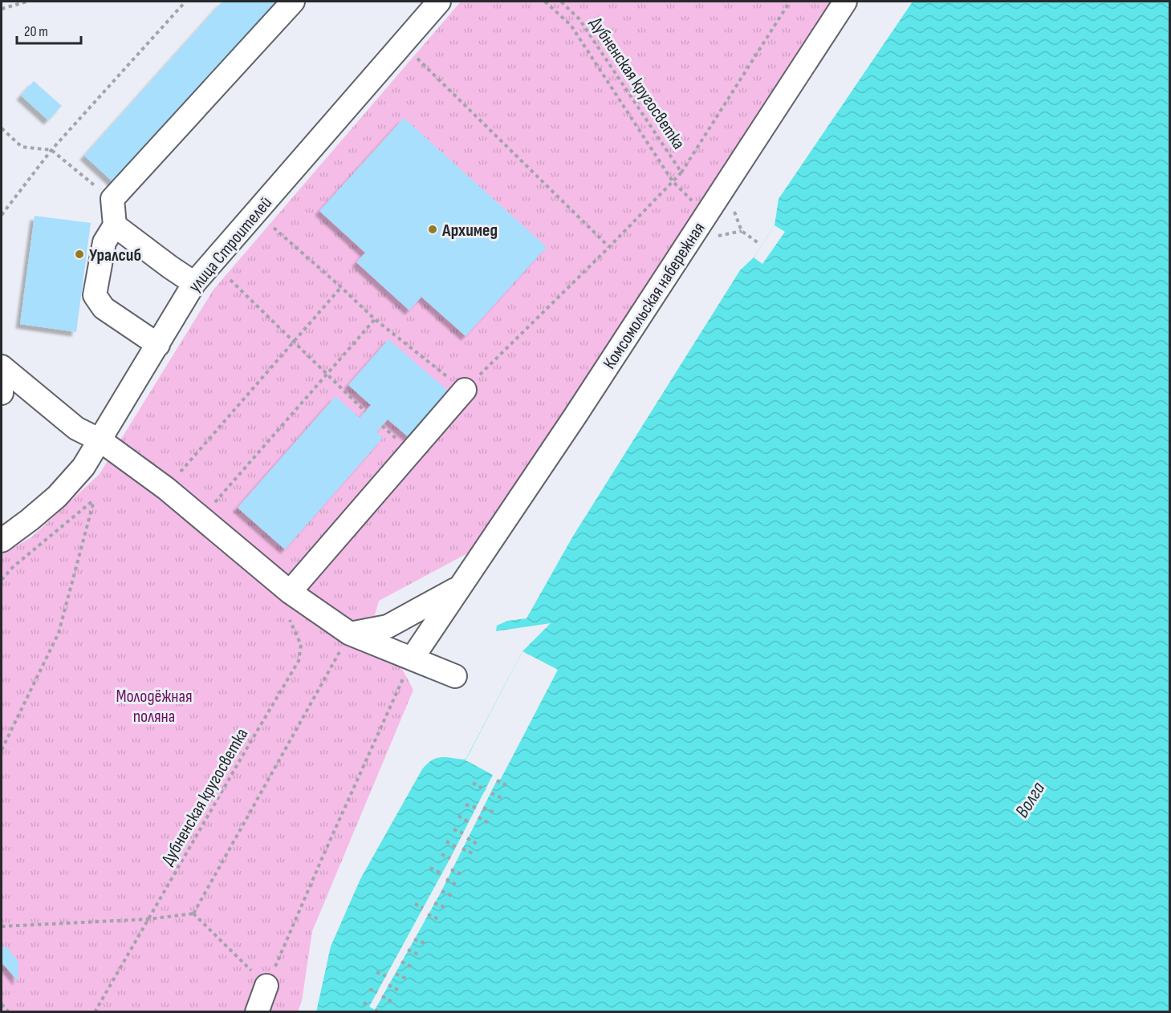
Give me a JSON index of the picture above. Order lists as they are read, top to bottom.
{
  "streets": {
    "street": ["улица Строителей", "Комсомольская набережная"],
    "path": ["Дубненская кругосветка"]
  },
  "water": ["Волга"],
  "parks": ["Молодёжная поляна"],
  "places": ["Архимед", "Уралсиб"],
  "scale_bar": "20 m"
}
